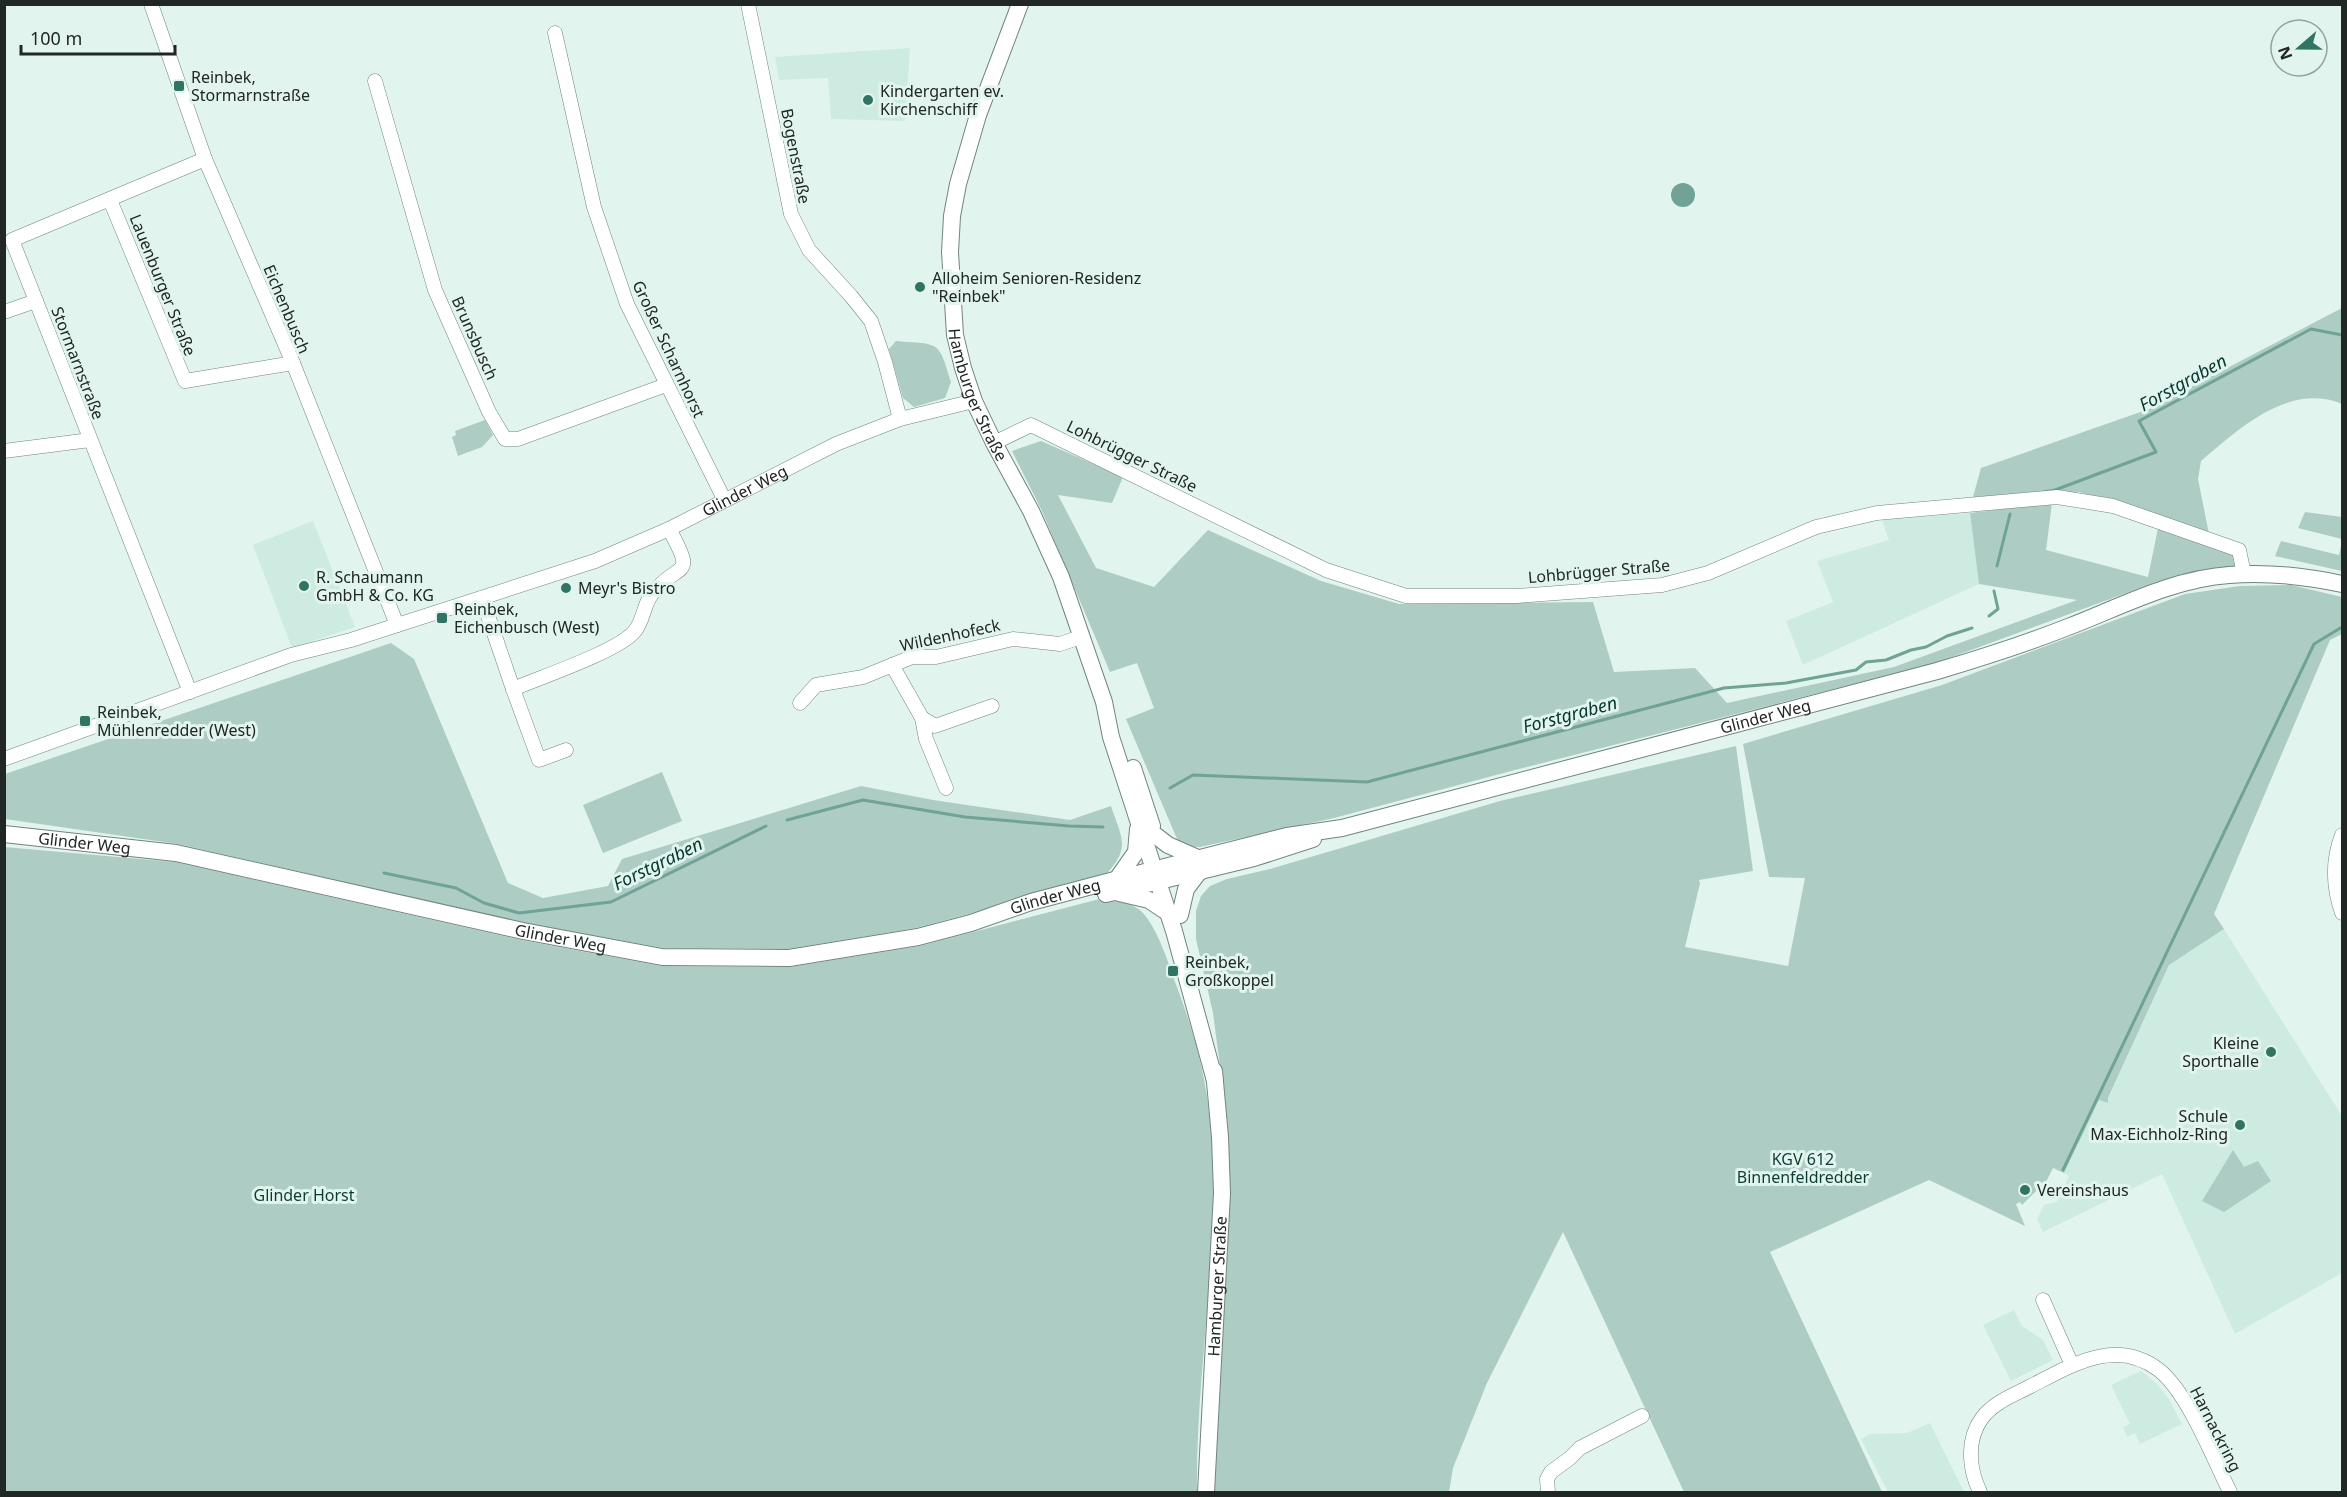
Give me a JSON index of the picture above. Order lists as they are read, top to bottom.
{
  "streets": {
    "main road": ["Hamburger Straße", "Glinder Weg"],
    "street": [
      "Bogenstraße",
      "Lauenburger Straße",
      "Eichenbusch",
      "Brunsbusch",
      "Großer Scharnhorst",
      "Stormarnstraße",
      "Lohbrügger Straße",
      "Wildenhofeck",
      "Harnackring"
    ]
  },
  "crossings": [
    ["Bogenstraße", "Glinder Weg"],
    ["Lauenburger Straße", "Eichenbusch"],
    ["Lauenburger Straße", "Stormarnstraße"],
    ["Eichenbusch", "Stormarnstraße"],
    ["Eichenbusch", "Glinder Weg"],
    ["Brunsbusch", "Großer Scharnhorst"],
    ["Großer Scharnhorst", "Glinder Weg"],
    ["Stormarnstraße", "Glinder Weg"],
    ["Hamburger Straße", "Lohbrügger Straße"],
    ["Hamburger Straße", "Glinder Weg"],
    ["Hamburger Straße", "Wildenhofeck"],
    ["Lohbrügger Straße", "Glinder Weg"]
  ],
  "water": ["Forstgraben"],
  "parks": ["KGV 612 Binnenfeldredder", "Glinder Horst"],
  "places": {
    "transit": [
      "Reinbek, Stormarnstraße",
      "Reinbek, Eichenbusch (West)",
      "Reinbek, Mühlenredder (West)",
      "Reinbek, Großkoppel"
    ],
    "other": [
      "Kindergarten ev. Kirchenschiff",
      "Alloheim Senioren-Residenz \"Reinbek\"",
      "R. Schaumann GmbH & Co. KG",
      "Meyr's Bistro",
      "Kleine Sporthalle",
      "Schule Max-Eichholz-Ring",
      "Vereinshaus"
    ]
  },
  "scale_bar": "100 m",
  "north": "left"
}
